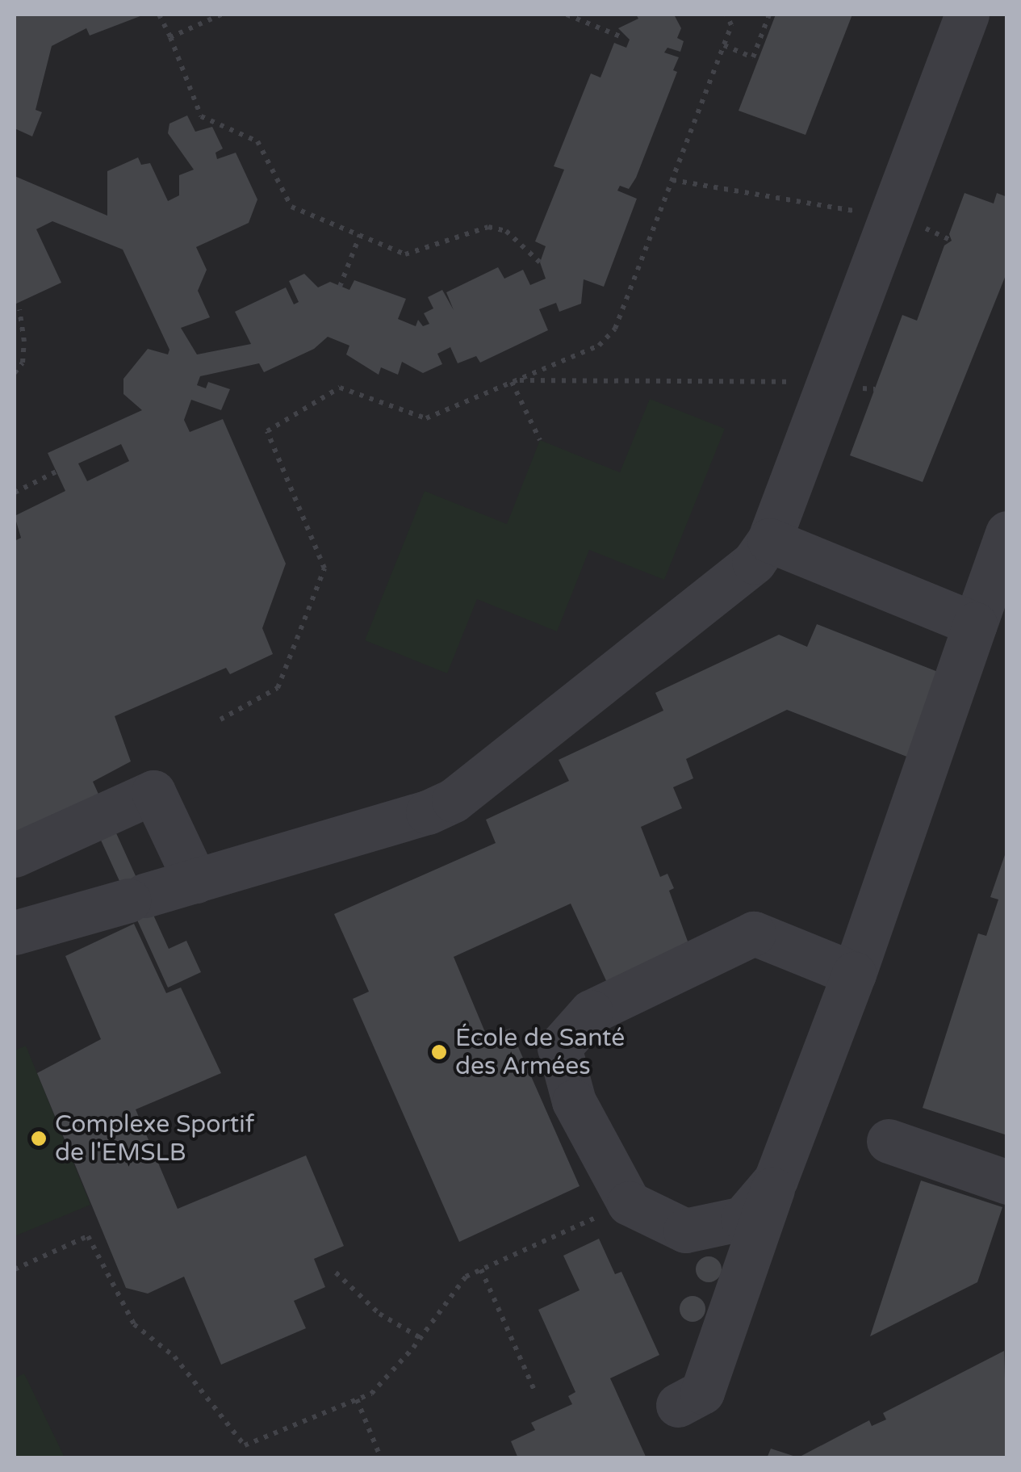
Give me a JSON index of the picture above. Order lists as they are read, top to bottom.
{
  "places": ["École de Santé des Armées", "Complexe Sportif de l'EMSLB"]
}
